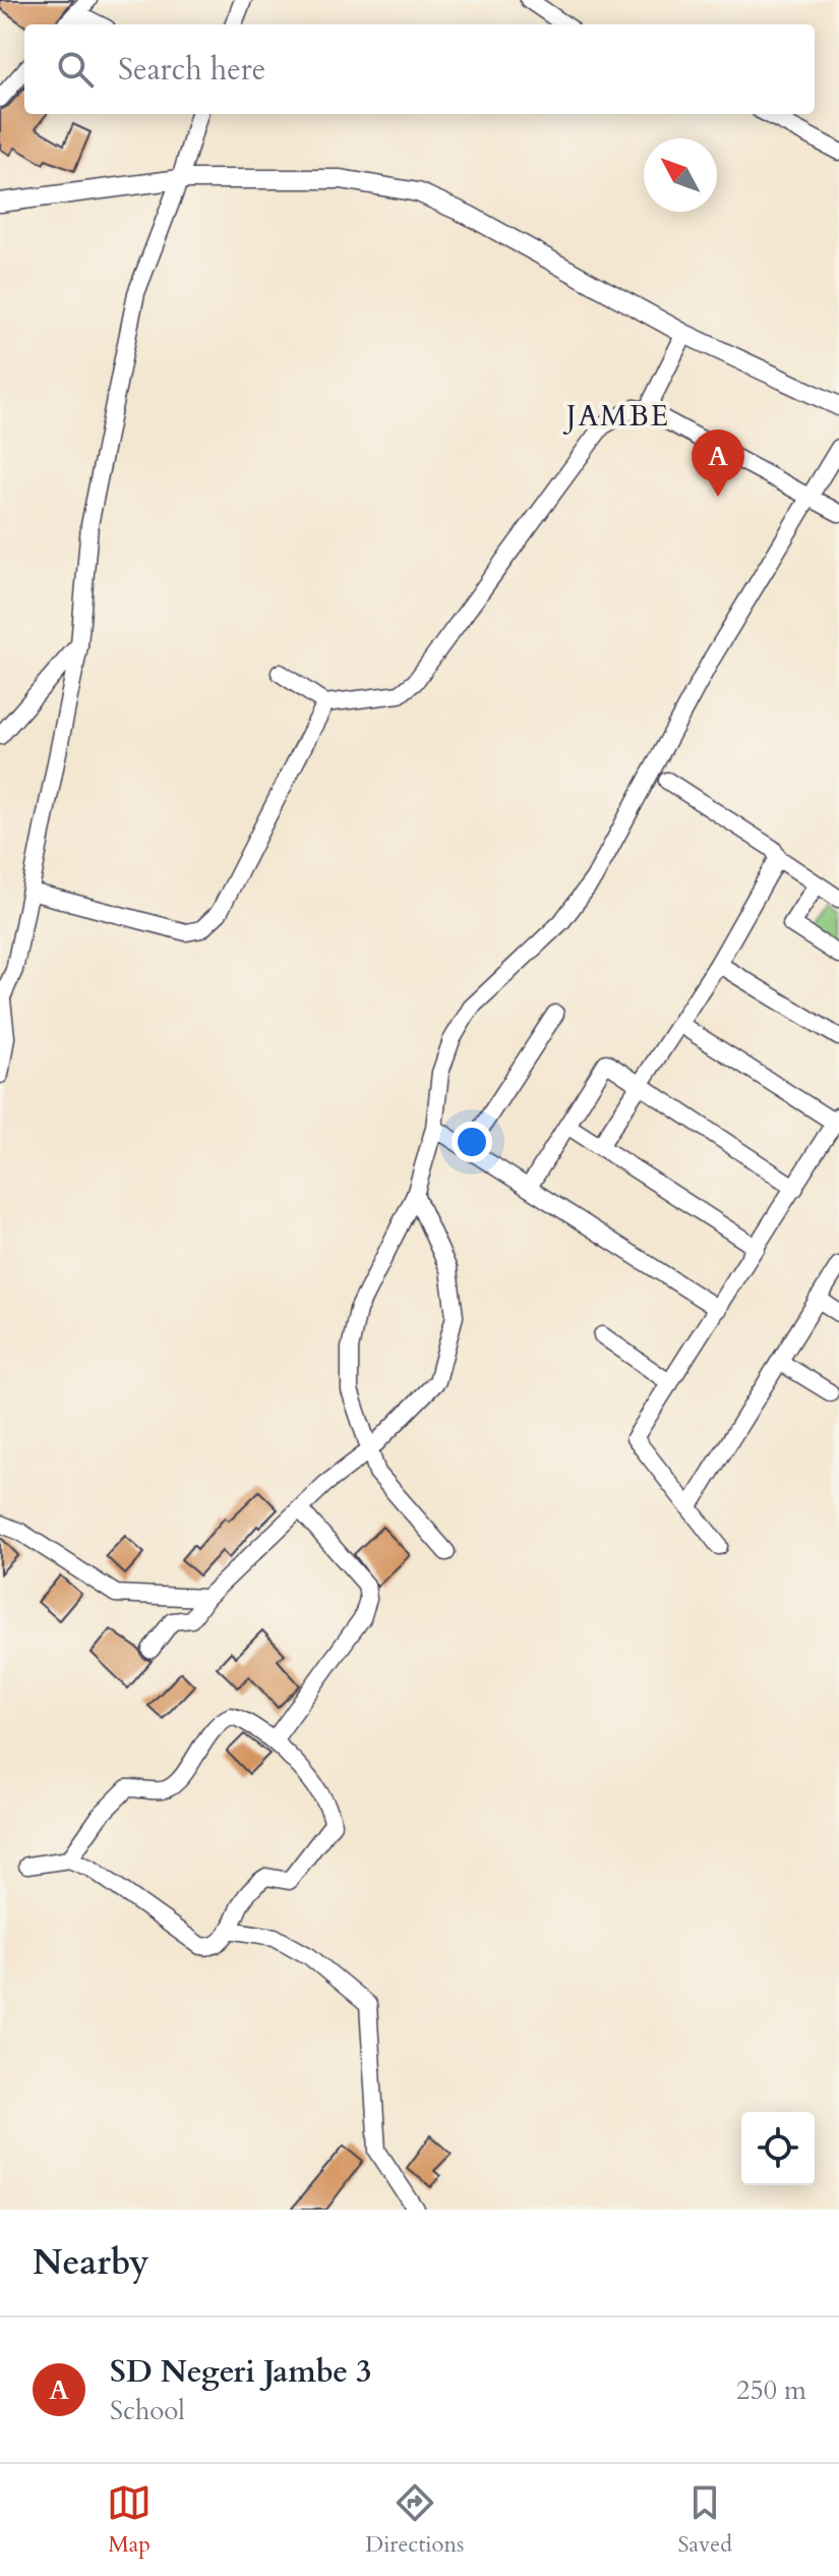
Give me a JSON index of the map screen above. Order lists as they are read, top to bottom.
{
  "districts": ["JAMBE"],
  "north": "top left",
  "page": {
    "search": "Search here",
    "pins": "A",
    "heading": "Nearby",
    "list": [
      {
        "mark": "A",
        "name": "SD Negeri Jambe 3",
        "note": "School",
        "value": "250 m"
      }
    ],
    "nav": ["Map", "Directions", "Saved"]
  }
}
